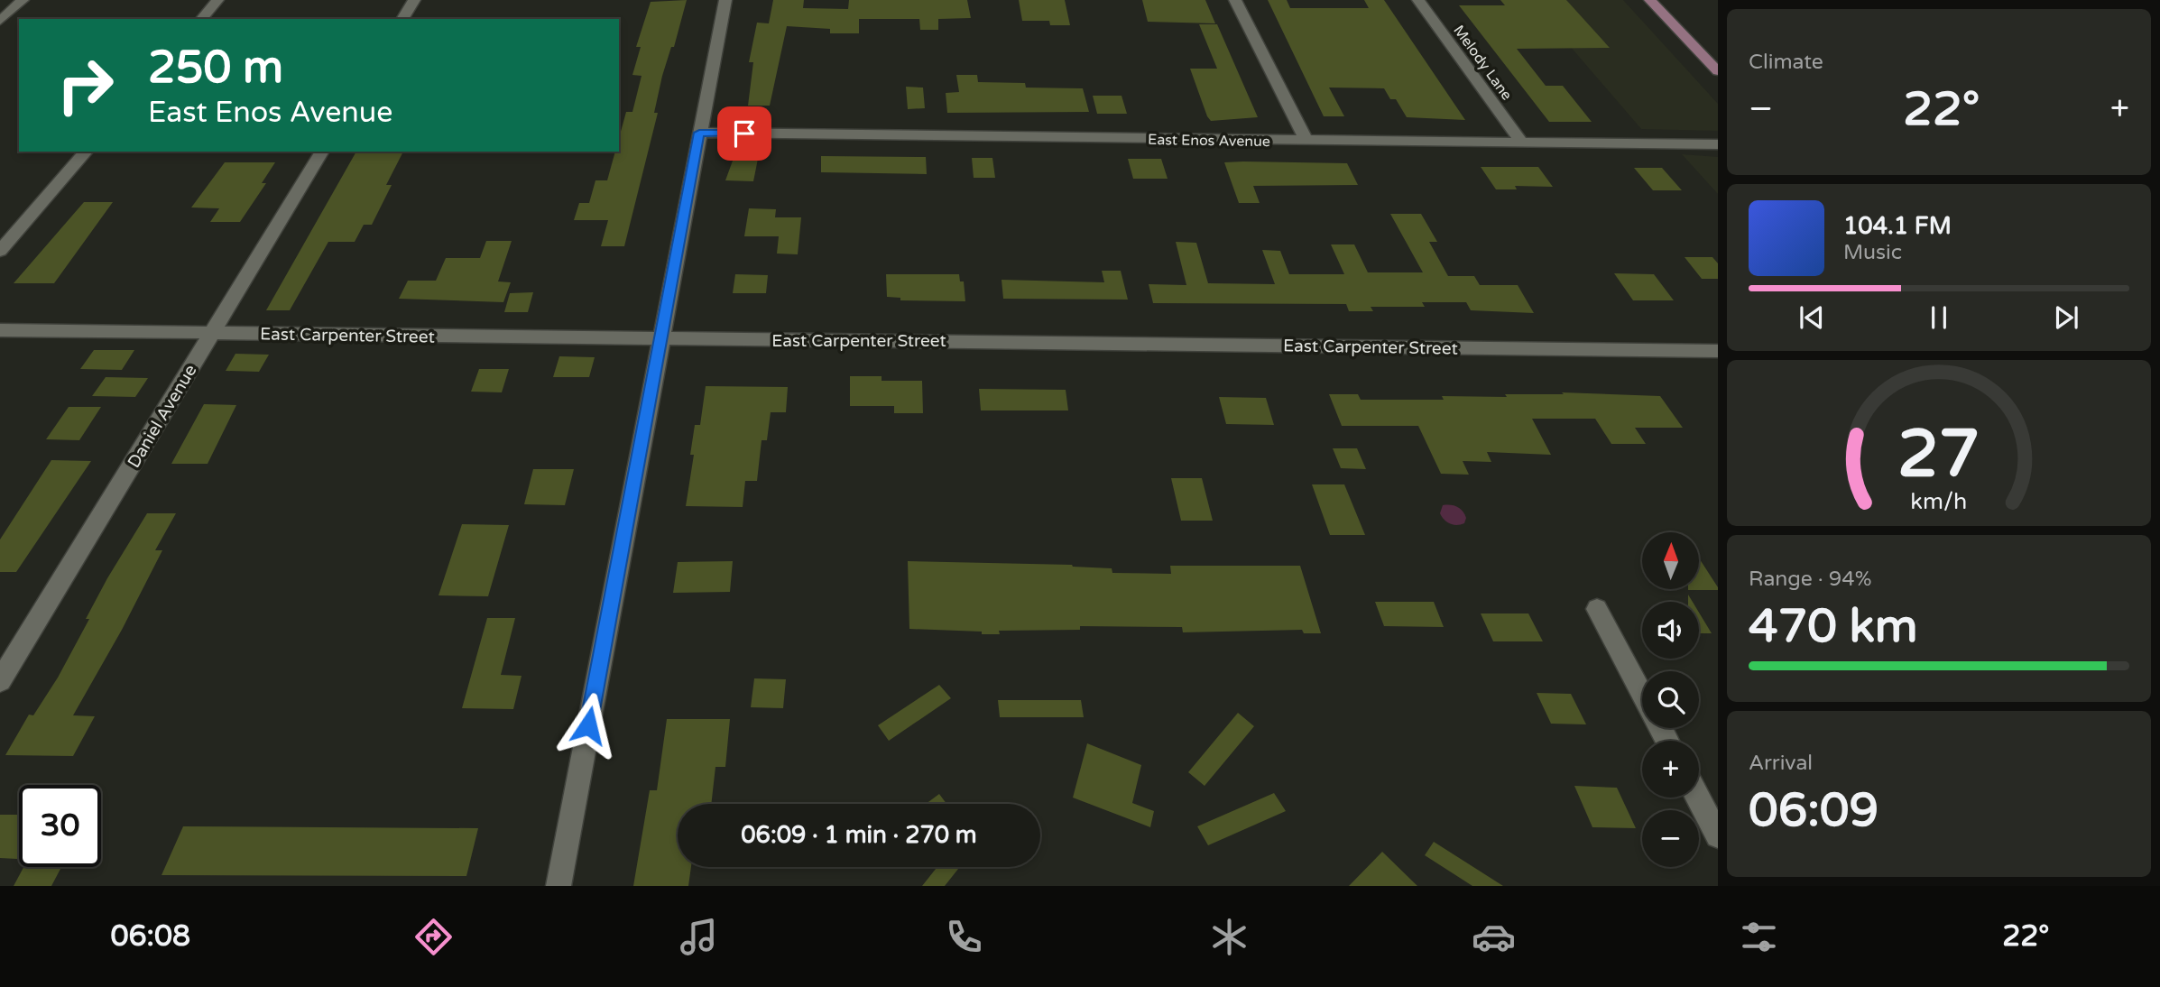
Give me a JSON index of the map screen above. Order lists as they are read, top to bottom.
{
  "streets": {
    "street": [
      "Melody Lane",
      "East Enos Avenue",
      "East Carpenter Street",
      "Daniel Avenue"
    ]
  },
  "crossings": [
    ["Melody Lane", "East Enos Avenue"],
    ["East Carpenter Street", "Daniel Avenue"]
  ],
  "north": "top",
  "page": {
    "tile": [
      "Climate",
      ["Range · 94%", "470 km"],
      ["Arrival", "06:09"]
    ],
    "turn": ["250 m", "East Enos Avenue"],
    "heat": ["−", "22°", "+"],
    "song": ["104.1 FM", "Music"],
    "map_buttons": ["+", "−"],
    "limit": "30",
    "trip": "06:09 · 1 min · 270 m",
    "tabs": ["06:08", "22°"],
    "gauge": ["27", "km/h"]
  }
}
